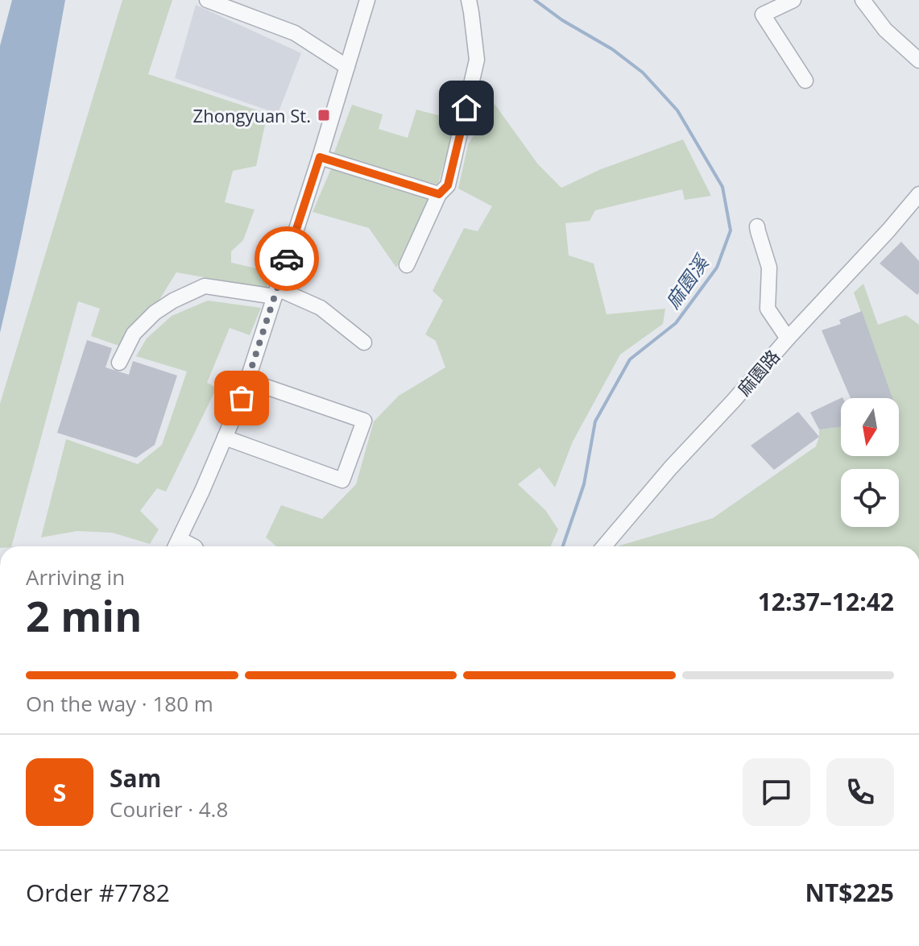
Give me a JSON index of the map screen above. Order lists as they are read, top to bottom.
{
  "streets": {
    "street": ["麻園路"]
  },
  "water": ["麻園溪"],
  "places": {
    "transit": ["Zhongyuan St."]
  },
  "north": "bottom",
  "page": {
    "heading": ["2 min", "Arriving in", "12:37–12:42"],
    "panel": [
      "Sam",
      "Courier · 4.8",
      "Order #7782",
      "NT$225"
    ],
    "bar": "On the way · 180 m",
    "round": "S"
  }
}
